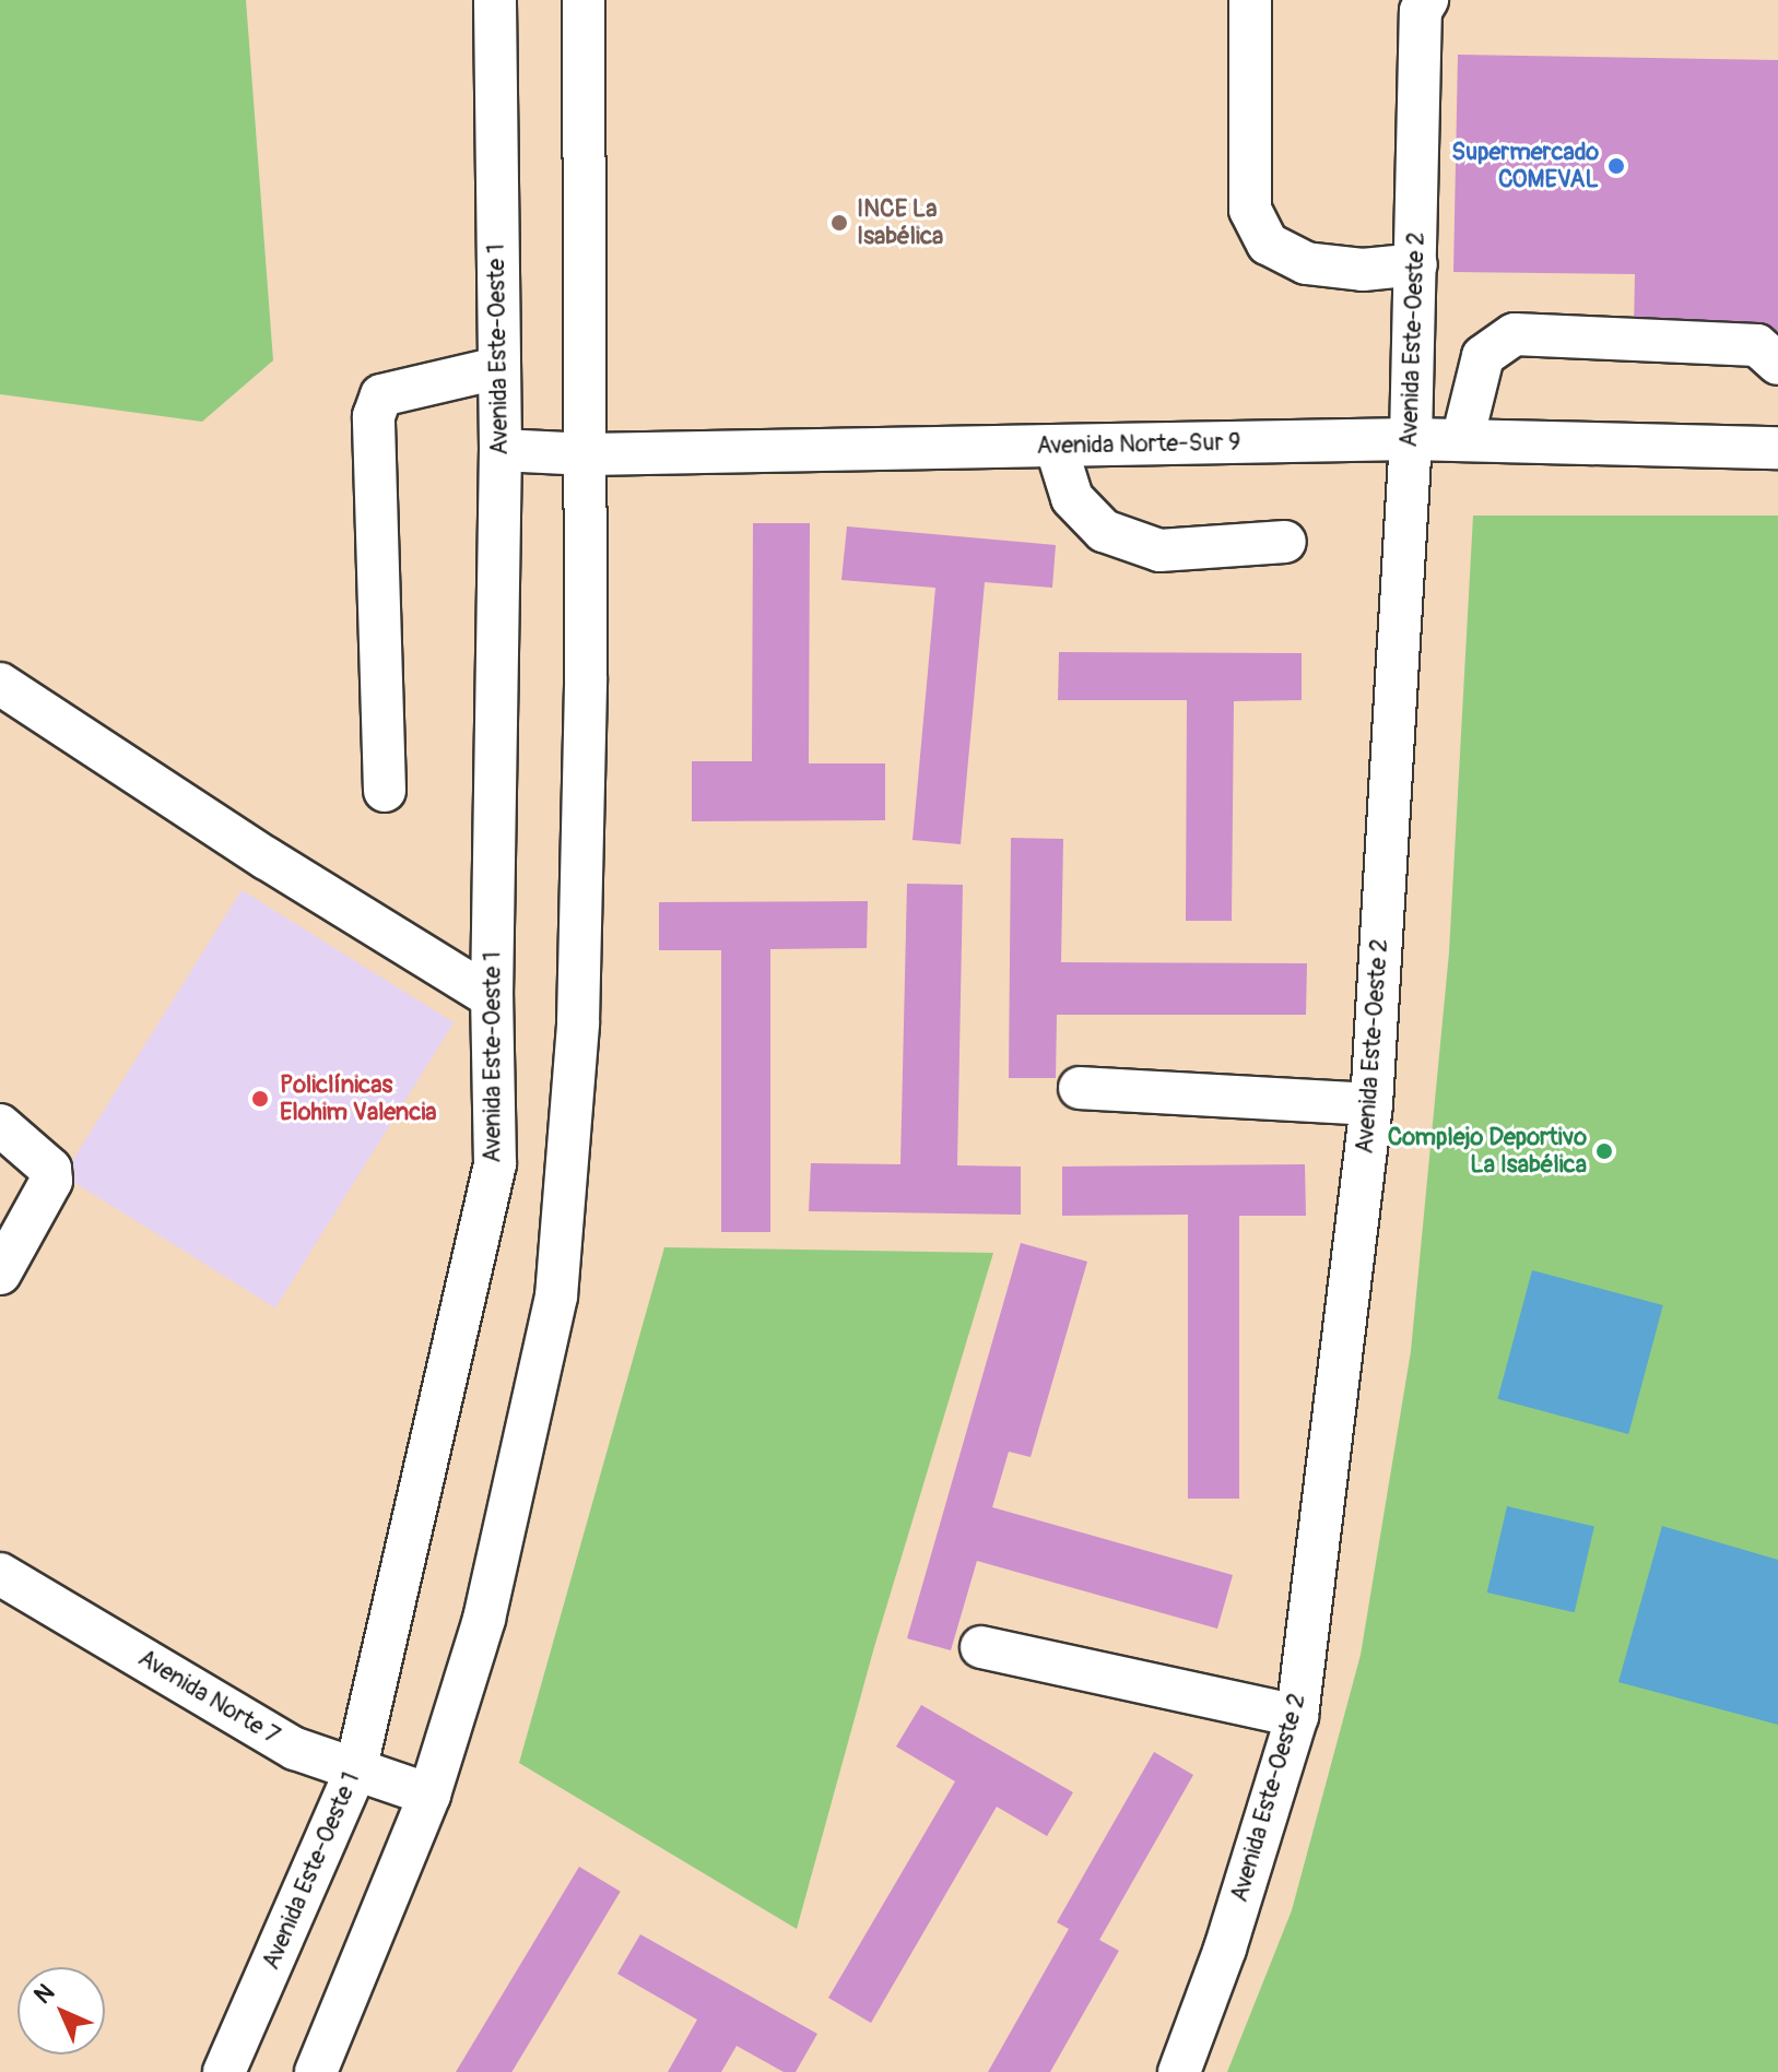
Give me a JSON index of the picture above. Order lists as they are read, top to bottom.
{
  "streets": {
    "street": [
      "Avenida Este-Oeste 2",
      "Avenida Este-Oeste 1",
      "Avenida Norte-Sur 9",
      "Avenida Norte 7"
    ]
  },
  "crossings": [
    ["Avenida Este-Oeste 2", "Avenida Norte-Sur 9"],
    ["Avenida Este-Oeste 1", "Avenida Norte-Sur 9"],
    ["Avenida Este-Oeste 1", "Avenida Norte 7"]
  ],
  "places": [
    "Supermercado COMEVAL",
    "INCE La Isabélica",
    "Policlínicas Elohim Valencia",
    "Complejo Deportivo La Isabélica"
  ],
  "north": "top left"
}
